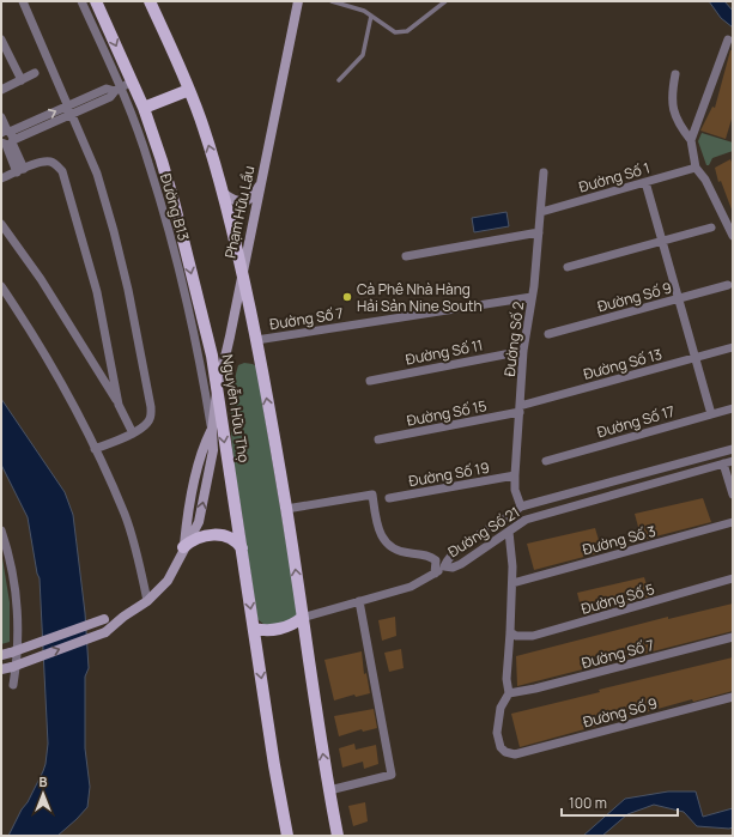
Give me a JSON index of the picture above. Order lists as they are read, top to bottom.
{
  "streets": {
    "main road": ["Phạm Hữu Lầu", "Nguyễn Hữu Thọ"],
    "street": [
      "Đường Số 1",
      "Đường B13",
      "Đường Số 9",
      "Đường Số 7",
      "Đường Số 2",
      "Đường Số 11",
      "Đường Số 13",
      "Đường Số 15",
      "Đường Số 17",
      "Đường Số 19",
      "Đường Số 21",
      "Đường Số 3",
      "Đường Số 5"
    ]
  },
  "crossings": [
    ["Đường Số 1", "Đường Số 2"],
    ["Đường B13", "Phạm Hữu Lầu"],
    ["Đường B13", "Nguyễn Hữu Thọ"],
    ["Phạm Hữu Lầu", "Nguyễn Hữu Thọ"],
    ["Đường Số 9", "Đường Số 7"],
    ["Đường Số 7", "Đường Số 2"],
    ["Đường Số 2", "Đường Số 11"],
    ["Đường Số 2", "Đường Số 13"],
    ["Đường Số 2", "Đường Số 15"],
    ["Đường Số 2", "Đường Số 19"],
    ["Đường Số 2", "Đường Số 21"],
    ["Đường Số 13", "Đường Số 15"]
  ],
  "places": ["Cà Phê Nhà Hàng Hải Sản Nine South"],
  "scale_bar": "100 m",
  "north": "top"
}
